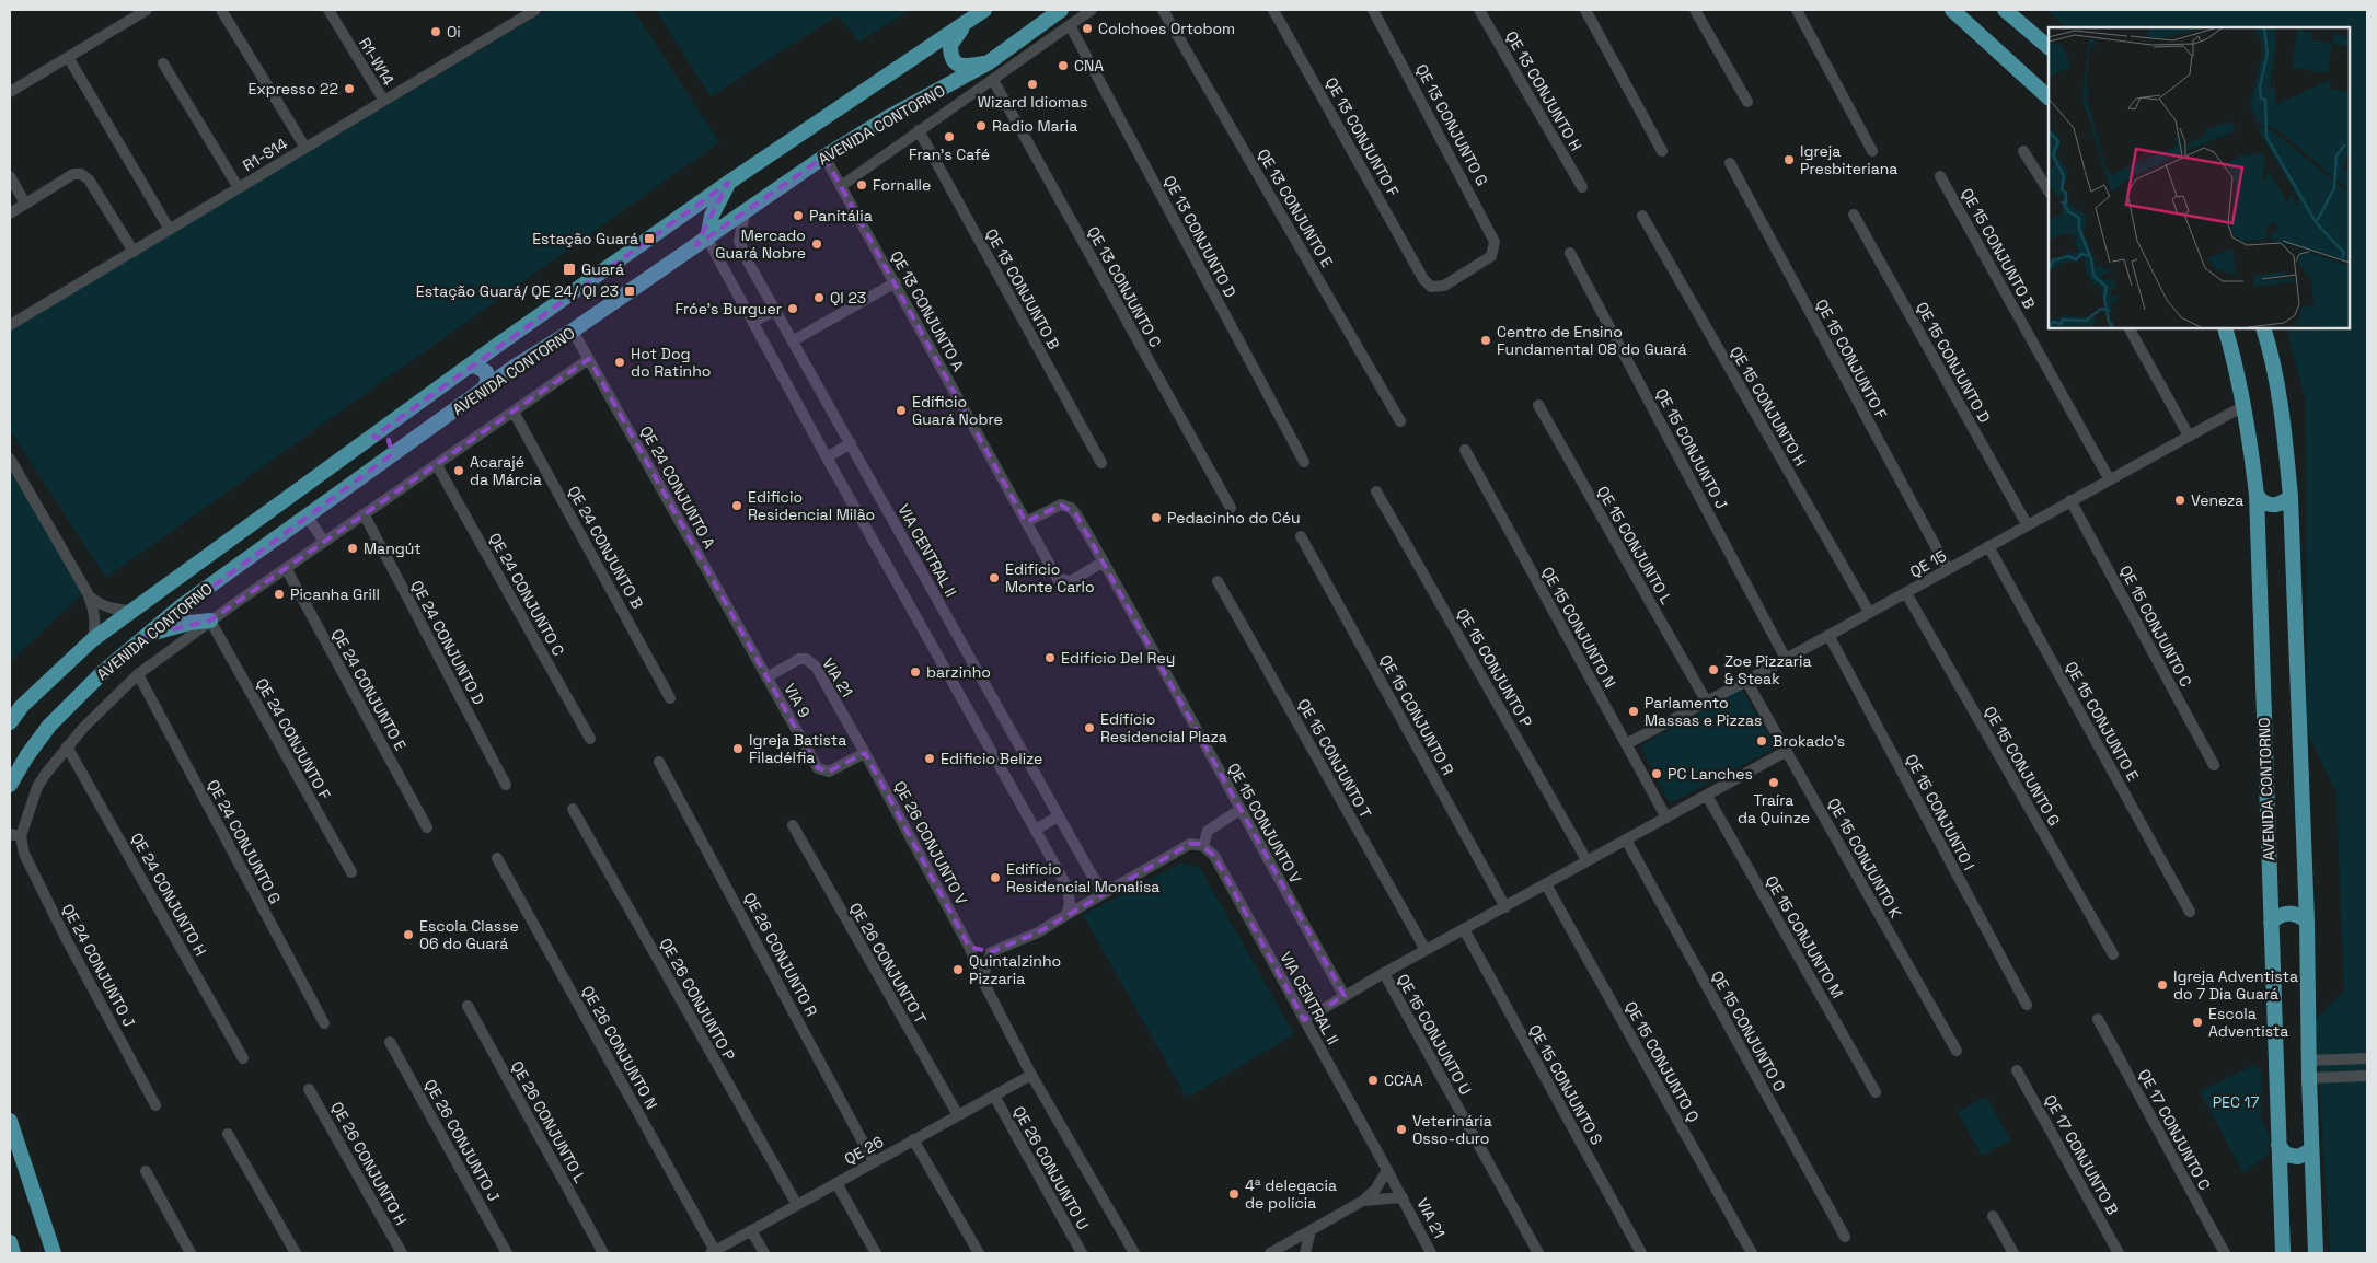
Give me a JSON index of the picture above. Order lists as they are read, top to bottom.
{
  "streets": {
    "main road": ["AVENIDA CONTORNO"],
    "street": [
      "R1-W14",
      "QE 13 CONJUNTO H",
      "QE 13 CONJUNTO G",
      "QE 13 CONJUNTO F",
      "R1-S14",
      "QE 13 CONJUNTO E",
      "QE 13 CONJUNTO D",
      "QE 15 CONJUNTO B",
      "QE 13 CONJUNTO C",
      "QE 13 CONJUNTO B",
      "QE 13 CONJUNTO A",
      "QE 15 CONJUNTO F",
      "QE 15 CONJUNTO D",
      "QE 15 CONJUNTO H",
      "QE 15 CONJUNTO J",
      "QE 24 CONJUNTO A",
      "QE 15 CONJUNTO L",
      "QE 24 CONJUNTO B",
      "VIA CENTRAL II",
      "QE 15",
      "QE 24 CONJUNTO C",
      "QE 15 CONJUNTO C",
      "QE 15 CONJUNTO N",
      "QE 24 CONJUNTO D",
      "QE 15 CONJUNTO P",
      "VIA 21",
      "QE 24 CONJUNTO E",
      "VIA 9",
      "QE 15 CONJUNTO R",
      "QE 15 CONJUNTO E",
      "QE 24 CONJUNTO F",
      "QE 15 CONJUNTO T",
      "QE 15 CONJUNTO G",
      "QE 15 CONJUNTO I",
      "QE 15 CONJUNTO V",
      "QE 24 CONJUNTO G",
      "QE 26 CONJUNTO V",
      "QE 15 CONJUNTO K",
      "QE 24 CONJUNTO H",
      "QE 15 CONJUNTO M",
      "QE 26 CONJUNTO R",
      "QE 26 CONJUNTO T",
      "QE 24 CONJUNTO J",
      "QE 26 CONJUNTO P",
      "QE 15 CONJUNTO O",
      "QE 15 CONJUNTO U",
      "QE 26 CONJUNTO N",
      "QE 15 CONJUNTO Q",
      "QE 15 CONJUNTO S",
      "QE 26 CONJUNTO L",
      "QE 17 CONJUNTO C",
      "QE 26 CONJUNTO J",
      "QE 26",
      "QE 17 CONJUNTO B",
      "QE 26 CONJUNTO H",
      "QE 26 CONJUNTO U"
    ]
  },
  "crossings": [
    ["R1-W14", "R1-S14"],
    ["AVENIDA CONTORNO", "QE 13 CONJUNTO A"],
    ["AVENIDA CONTORNO", "QE 24 CONJUNTO A"],
    ["AVENIDA CONTORNO", "VIA CENTRAL II"],
    ["AVENIDA CONTORNO", "QE 15"],
    ["QE 13 CONJUNTO G", "QE 13 CONJUNTO F"],
    ["QE 15 CONJUNTO B", "QE 15"],
    ["QE 13 CONJUNTO A", "QE 15 CONJUNTO V"],
    ["QE 15 CONJUNTO F", "QE 15"],
    ["QE 15 CONJUNTO D", "QE 15"],
    ["QE 15 CONJUNTO H", "QE 15"],
    ["QE 15 CONJUNTO J", "QE 15"],
    ["QE 24 CONJUNTO A", "VIA 9"],
    ["QE 15 CONJUNTO L", "QE 15"],
    ["VIA CENTRAL II", "VIA 21"],
    ["QE 15", "QE 15 CONJUNTO C"],
    ["QE 15", "QE 15 CONJUNTO N"],
    ["QE 15", "QE 15 CONJUNTO E"],
    ["QE 15", "QE 15 CONJUNTO G"],
    ["QE 15", "QE 15 CONJUNTO I"],
    ["QE 15", "QE 15 CONJUNTO K"],
    ["VIA 21", "VIA 9"],
    ["VIA 21", "QE 26 CONJUNTO V"],
    ["VIA 9", "QE 26 CONJUNTO V"],
    ["QE 26 CONJUNTO R", "QE 26"],
    ["QE 26 CONJUNTO T", "QE 26"],
    ["QE 26 CONJUNTO P", "QE 26"],
    ["QE 26 CONJUNTO N", "QE 26"],
    ["QE 26", "QE 26 CONJUNTO U"]
  ],
  "parks": ["PEC 17"],
  "places": {
    "other": [
      "Colchoes Ortobom",
      "Oi",
      "CNA",
      "Wizard Idiomas",
      "Expresso 22",
      "Radio Maria",
      "Fran's Café",
      "Igreja Presbiteriana",
      "Fornalle",
      "Panitália",
      "Mercado Guará Nobre",
      "QI 23",
      "Fróe's Burguer",
      "Centro de Ensino Fundamental 08 do Guará",
      "Hot Dog do Ratinho",
      "Edíficio Guará Nobre",
      "Acarajé da Márcia",
      "Veneza",
      "Edificio Residencial Milão",
      "Pedacinho do Céu",
      "Mangút",
      "Edifício Monte Carlo",
      "Picanha Grill",
      "Edifício Del Rey",
      "Zoe Pizzaria & Steak",
      "barzinho",
      "Parlamento Massas e Pizzas",
      "Edífício Residencial Plaza",
      "Brokado's",
      "Igreja Batista Filadélfia",
      "Edificio Belize",
      "PC Lanches",
      "Traíra da Quinze",
      "Edifício Residencial Monalisa",
      "Escola Classe 06 do Guará",
      "Quintalzinho Pizzaria",
      "Igreja Adventista do 7 Dia Guará",
      "Escola Adventista",
      "CCAA",
      "Veterinária Osso-duro",
      "4ª delegacia de polícia"
    ],
    "transit": ["Estação Guará", "Guará", "Estação Guará/ QE 24/ QI 23"]
  }
}
